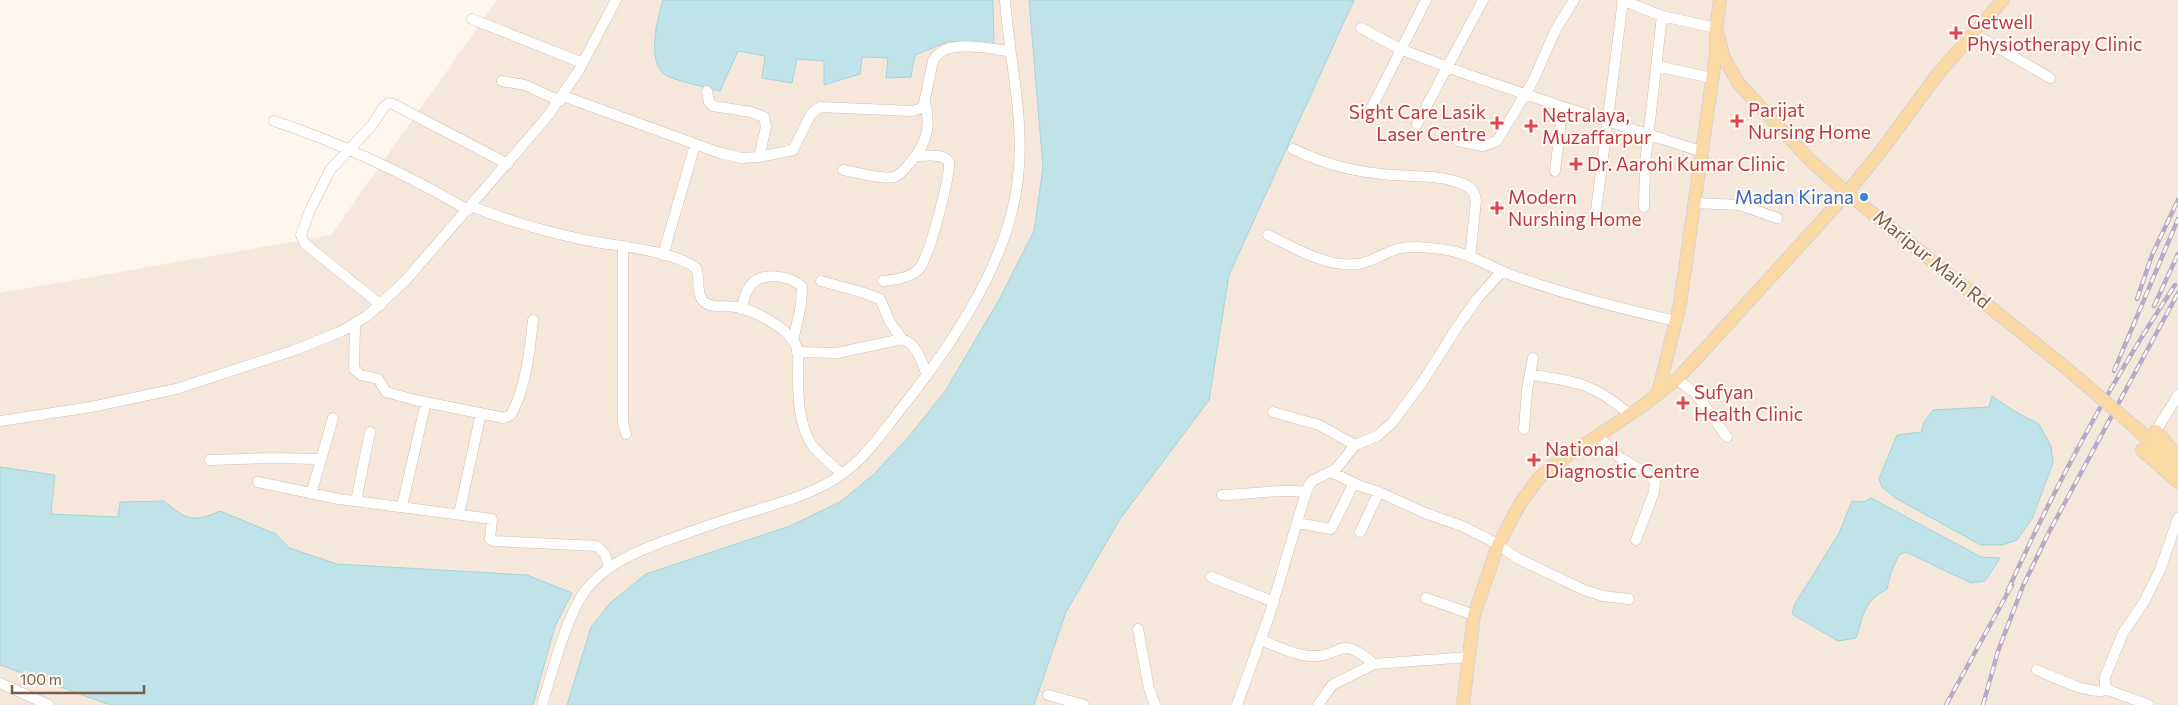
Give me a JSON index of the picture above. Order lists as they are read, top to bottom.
{
  "streets": {
    "main road": ["Maripur Main Rd"]
  },
  "places": {
    "health": [
      "Getwell Physiotherapy Clinic",
      "Parijat Nursing Home",
      "Sight Care Lasik Laser Centre",
      "Netralaya, Muzaffarpur",
      "Dr. Aarohi Kumar Clinic",
      "Modern Nurshing Home",
      "Sufyan Health Clinic",
      "National Diagnostic Centre"
    ],
    "other": ["Madan Kirana"]
  },
  "scale_bar": "100 m"
}
